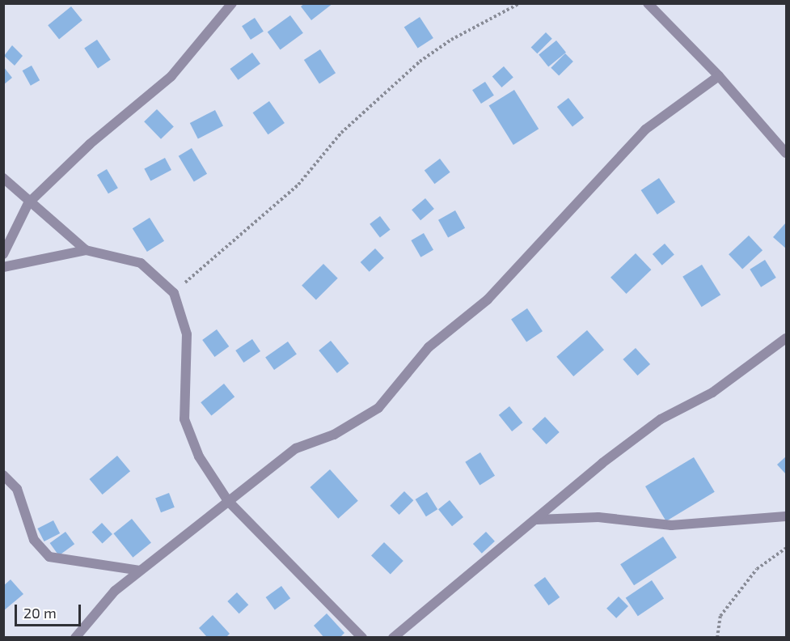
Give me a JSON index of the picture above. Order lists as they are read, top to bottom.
{
  "scale_bar": "20 m"
}
